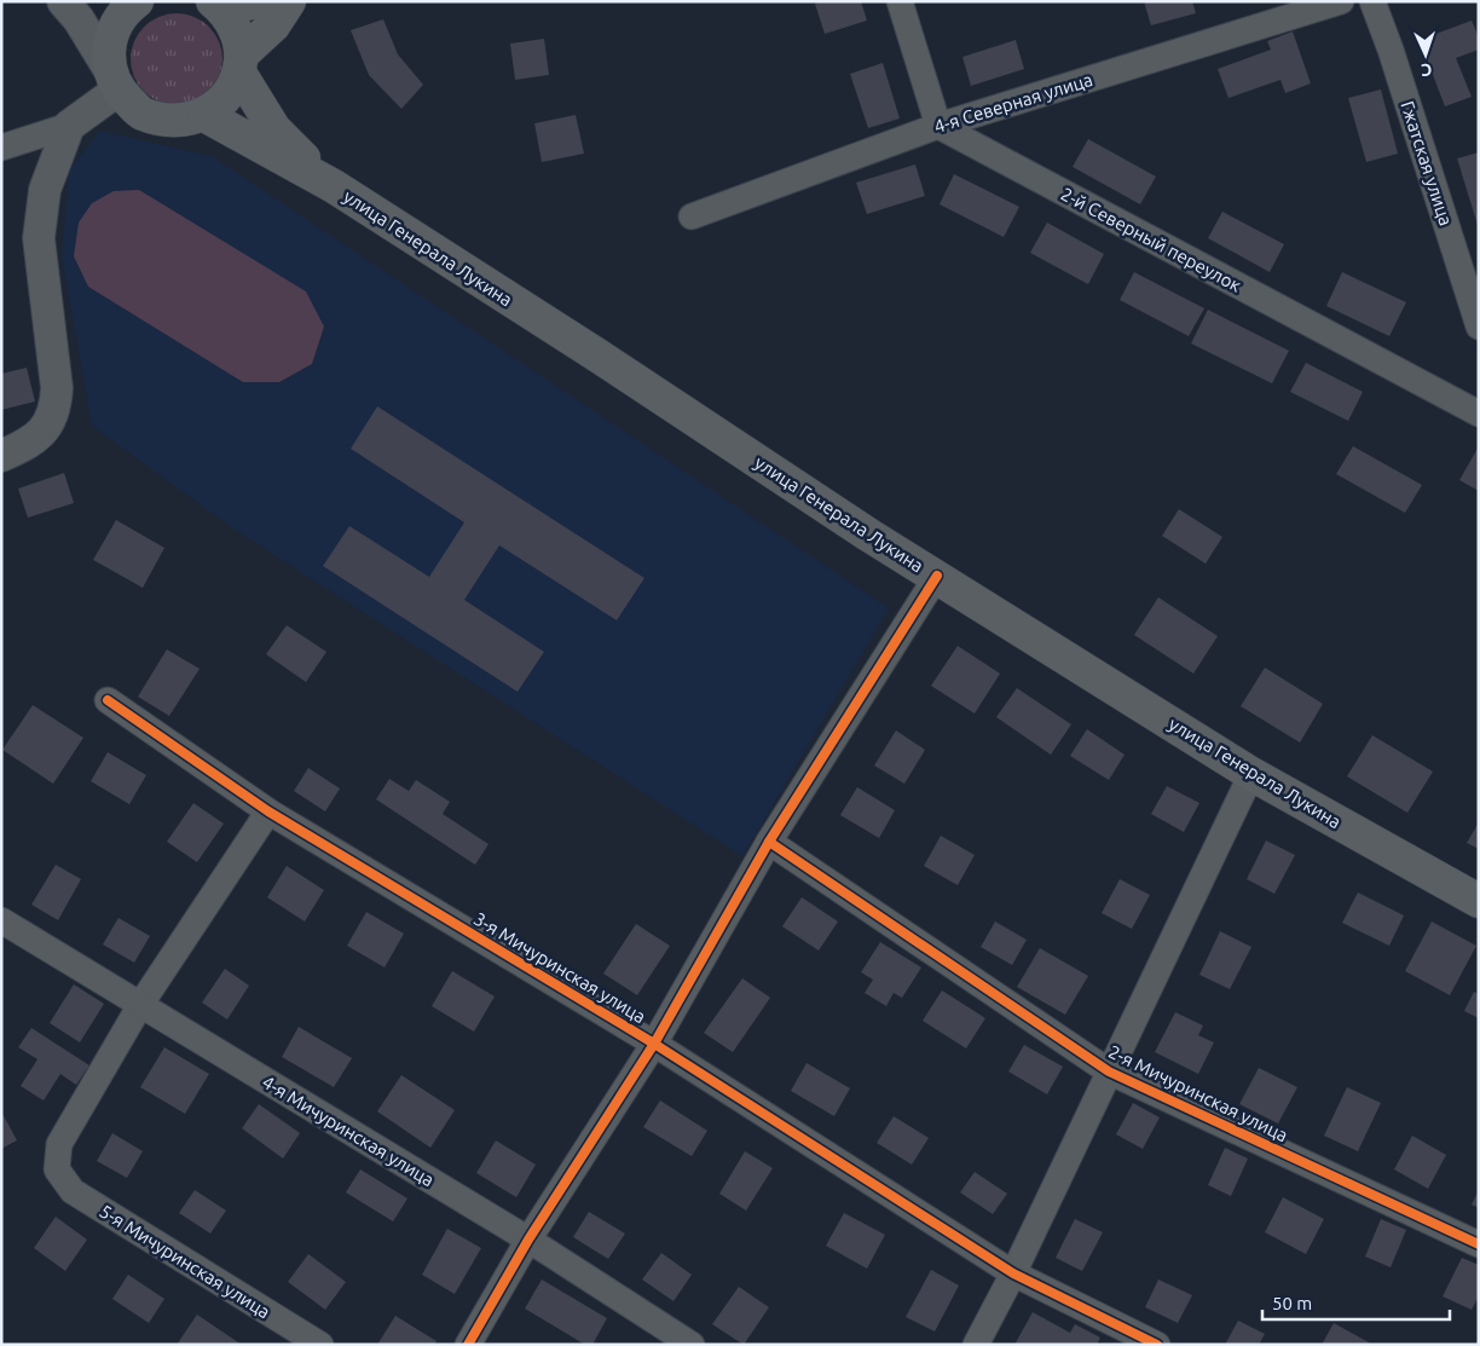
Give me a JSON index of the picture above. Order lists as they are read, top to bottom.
{
  "streets": {
    "main road": ["улица Генерала Лукина"],
    "street": [
      "4-я Северная улица",
      "Гжатская улица",
      "2-й Северный переулок",
      "3-я Мичуринская улица",
      "2-я Мичуринская улица",
      "4-я Мичуринская улица",
      "5-я Мичуринская улица"
    ]
  },
  "crossings": [
    ["4-я Северная улица", "2-й Северный переулок"],
    ["4-я Мичуринская улица", "5-я Мичуринская улица"]
  ],
  "scale_bar": "50 m",
  "north": "bottom"
}
